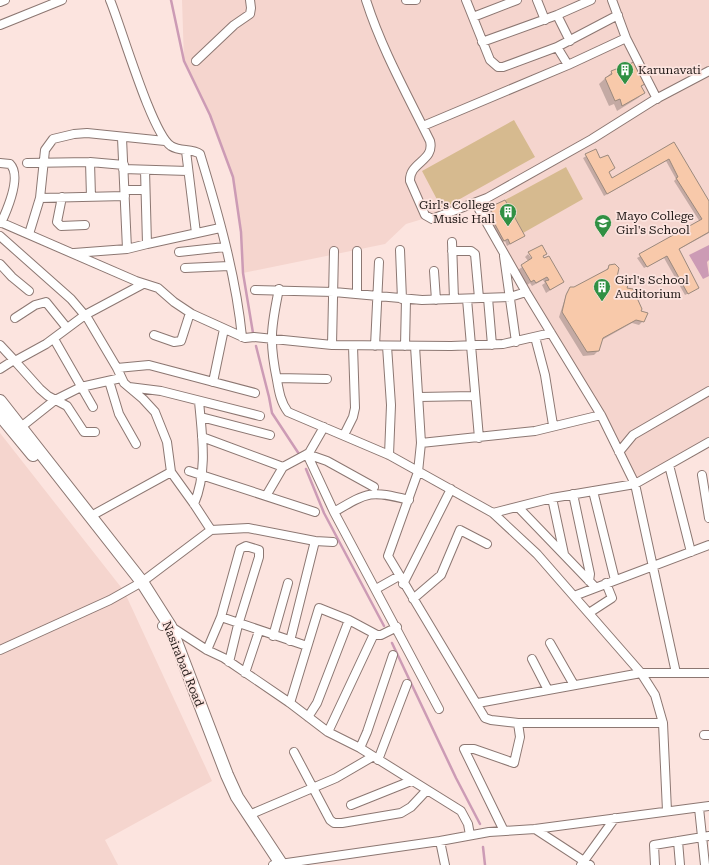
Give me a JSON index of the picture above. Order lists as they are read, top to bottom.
{
  "streets": {
    "highway": ["Nasirabad Road"]
  },
  "places": {
    "building": ["Karunavati", "Girl's College Music Hall", "Girl's School Auditorium"],
    "school or university": ["Mayo College Girl's School"]
  }
}
